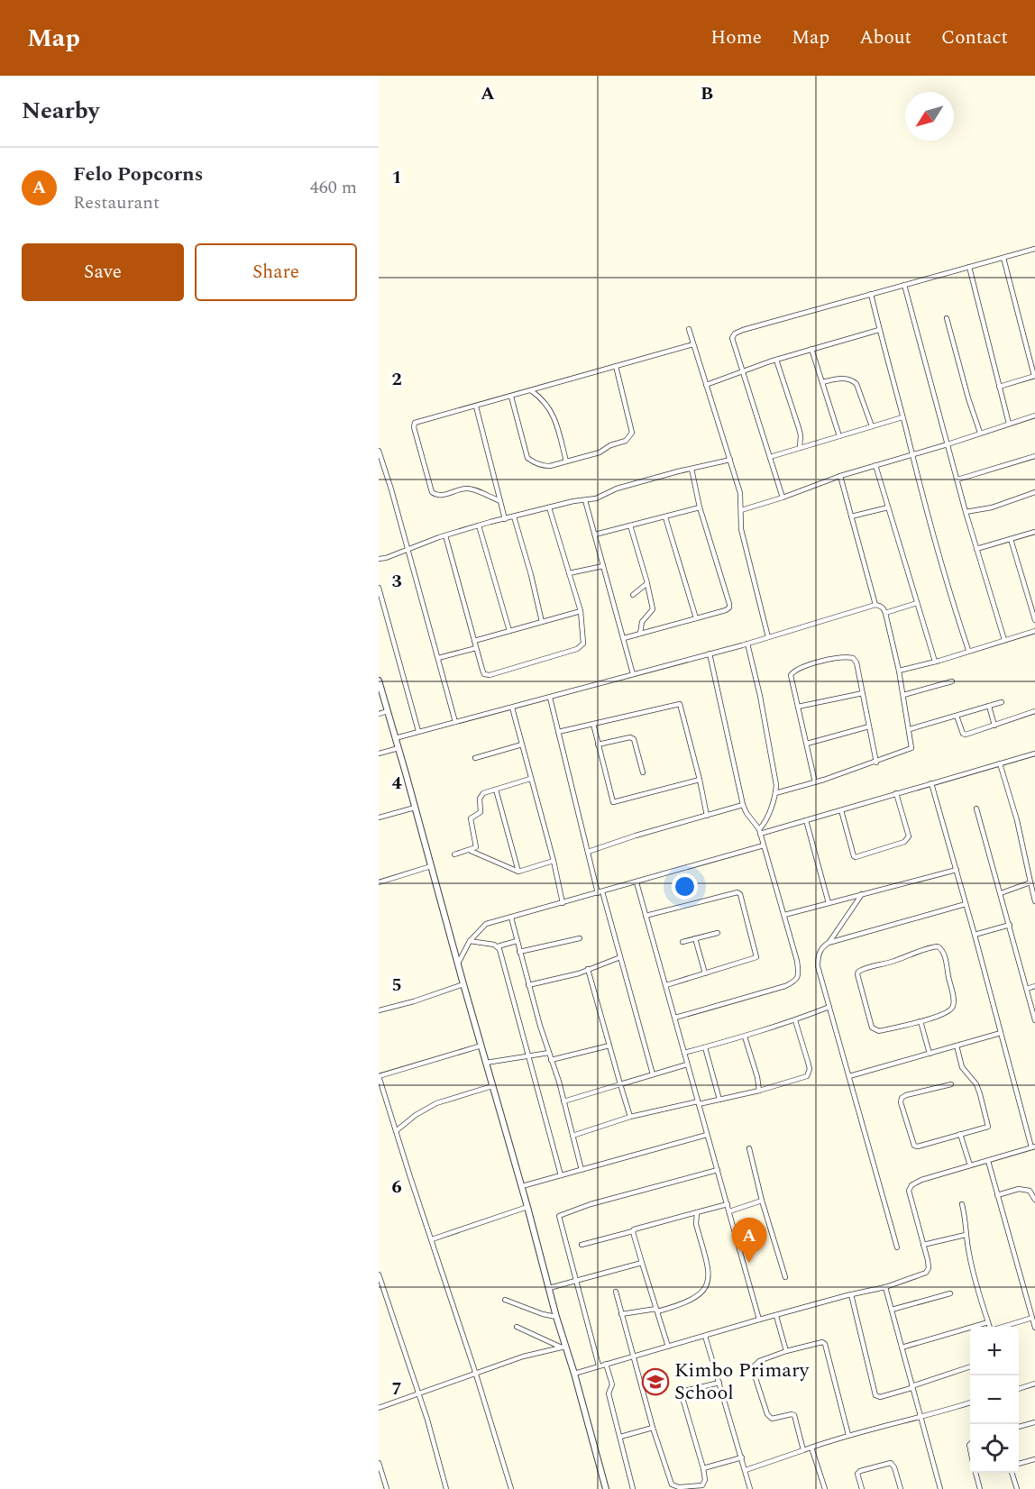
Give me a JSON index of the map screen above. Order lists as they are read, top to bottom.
{
  "places": {
    "school or university": ["Kimbo Primary School"]
  },
  "north": "bottom left",
  "page": {
    "header": "Map",
    "nav": [
      "Home",
      "Map",
      "About",
      "Contact"
    ],
    "heading": "Nearby",
    "list": [
      {
        "mark": "A",
        "name": "Felo Popcorns",
        "note": "Restaurant",
        "value": "460 m"
      }
    ],
    "buttons": ["Save", "Share"],
    "pins": "A",
    "map_buttons": ["+", "−"]
  },
  "grid": {
    "columns": ["A", "B"],
    "rows": [
      "1",
      "2",
      "3",
      "4",
      "5",
      "6",
      "7"
    ]
  }
}
